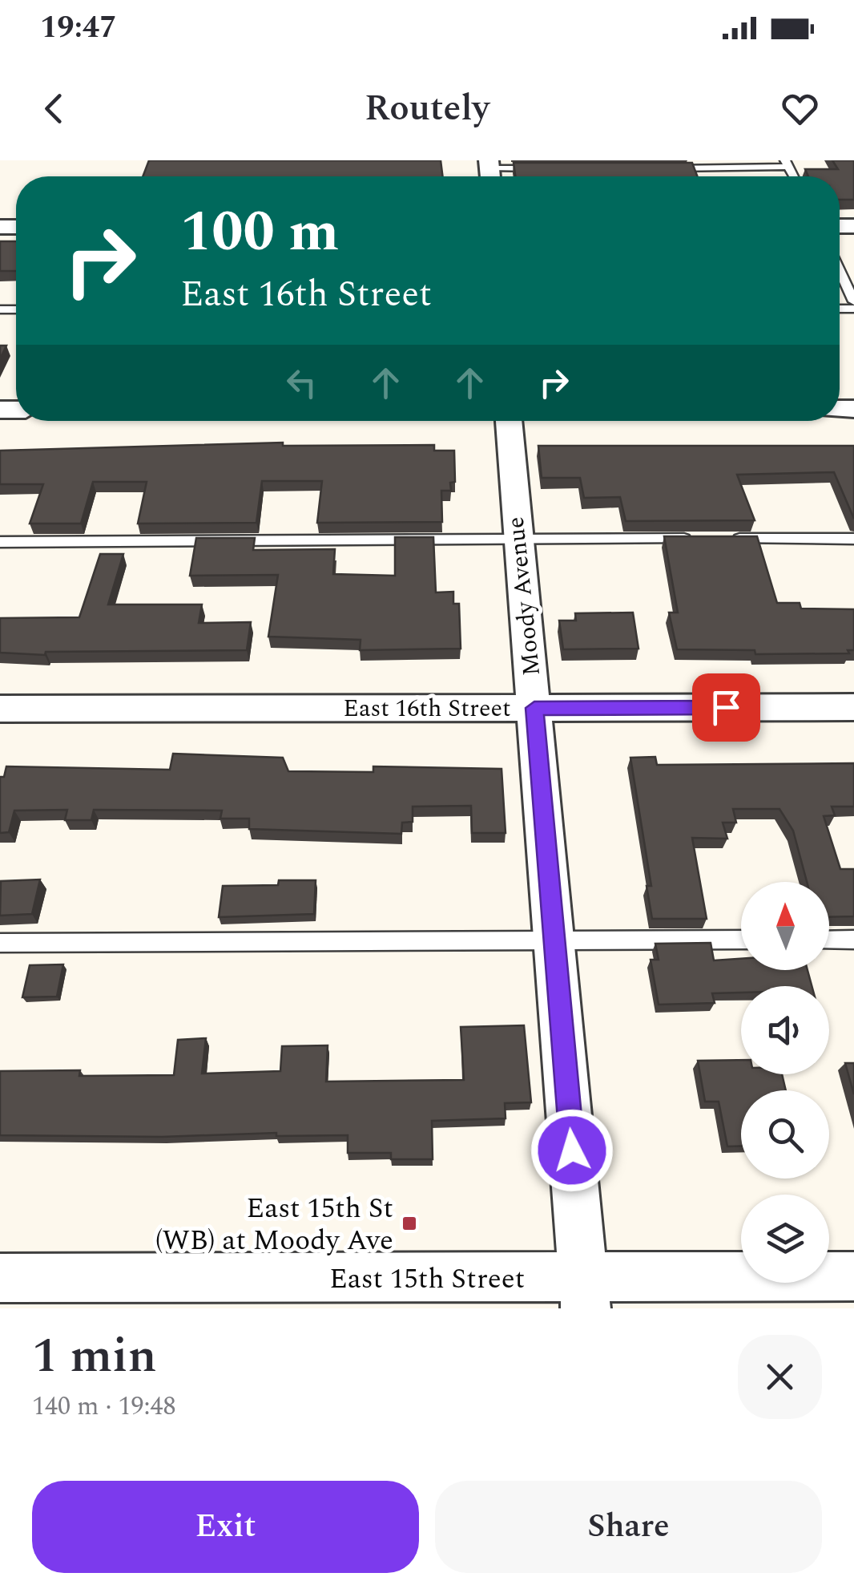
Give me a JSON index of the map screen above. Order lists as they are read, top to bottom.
{
  "streets": {
    "street": ["Moody Avenue", "East 16th Street", "East 15th Street"]
  },
  "crossings": [
    ["Moody Avenue", "East 16th Street"],
    ["Moody Avenue", "East 15th Street"]
  ],
  "places": {
    "transit": ["East 15th St (WB) at Moody Ave"]
  },
  "north": "top",
  "page": {
    "status": "19:47",
    "header": "Routely",
    "turn": ["100 m", "East 16th Street"],
    "heading": ["1 min", "140 m · 19:48"],
    "buttons": ["Exit", "Share"]
  }
}
